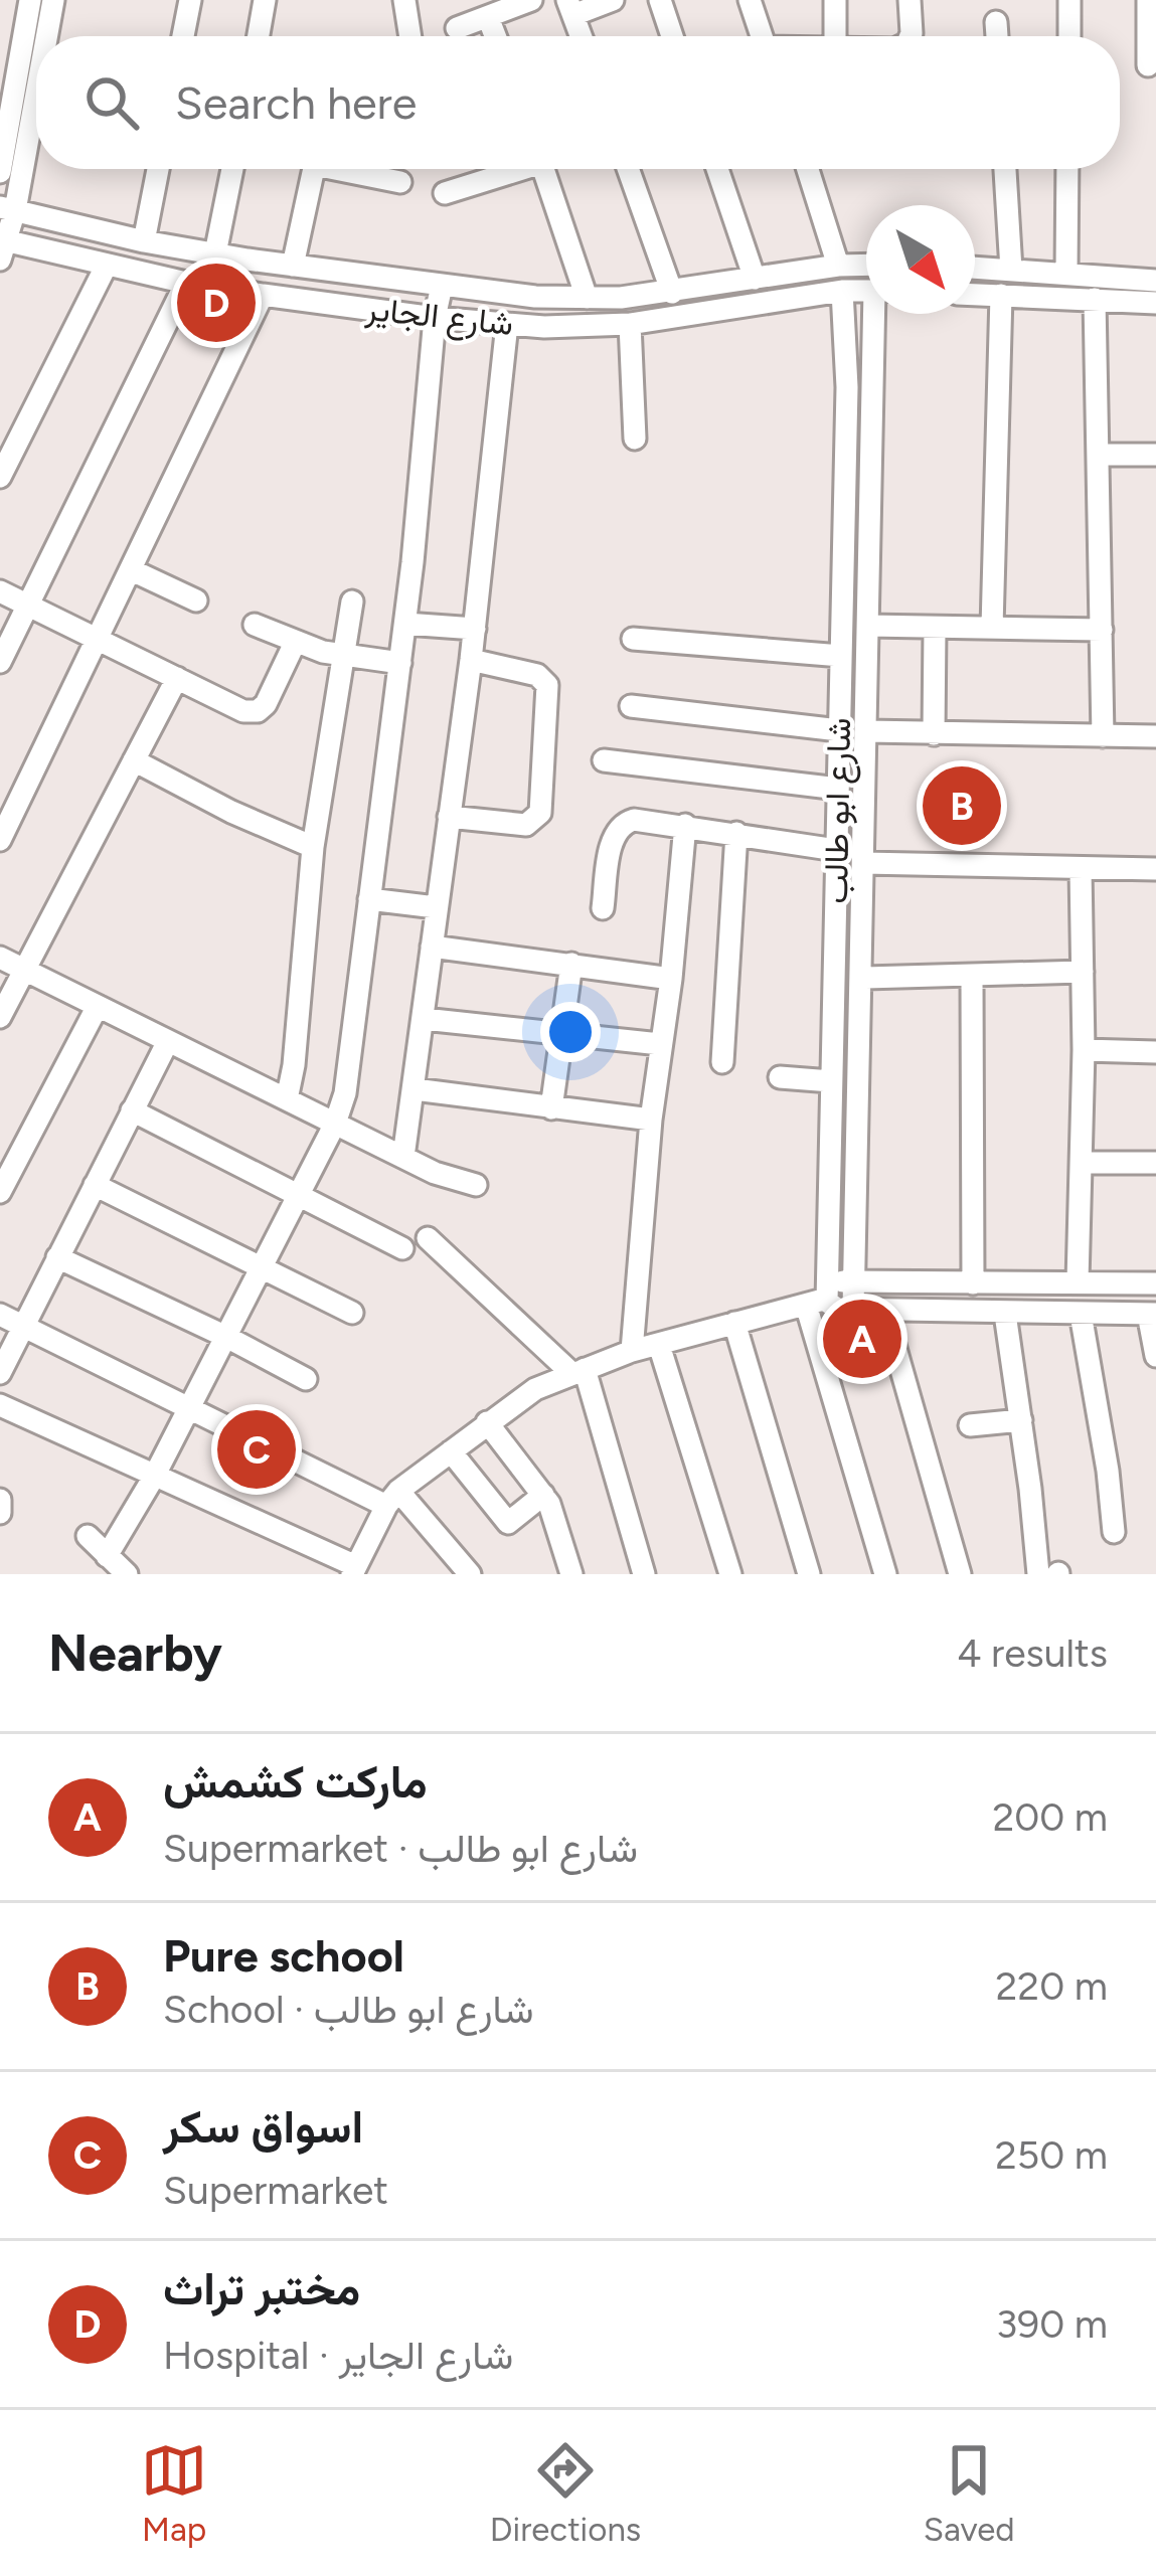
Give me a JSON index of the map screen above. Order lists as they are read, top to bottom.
{
  "streets": {
    "street": ["شارع الجاير", "شارع ابو طالب"]
  },
  "crossings": [
    ["شارع الجاير", "شارع ابو طالب"]
  ],
  "north": "bottom right",
  "page": {
    "search": "Search here",
    "pins": [
      "D",
      "B",
      "A",
      "C"
    ],
    "heading": ["Nearby", "4 results"],
    "list": [
      {
        "mark": "A",
        "name": "ماركت كشمش",
        "note": "Supermarket · شارع ابو طالب",
        "value": "200 m"
      },
      {
        "mark": "B",
        "name": "Pure school",
        "note": "School · شارع ابو طالب",
        "value": "220 m"
      },
      {
        "mark": "C",
        "name": "اسواق سكر",
        "note": "Supermarket",
        "value": "250 m"
      },
      {
        "mark": "D",
        "name": "مختبر تراث",
        "note": "Hospital · شارع الجاير",
        "value": "390 m"
      }
    ],
    "nav": ["Map", "Directions", "Saved"]
  }
}
